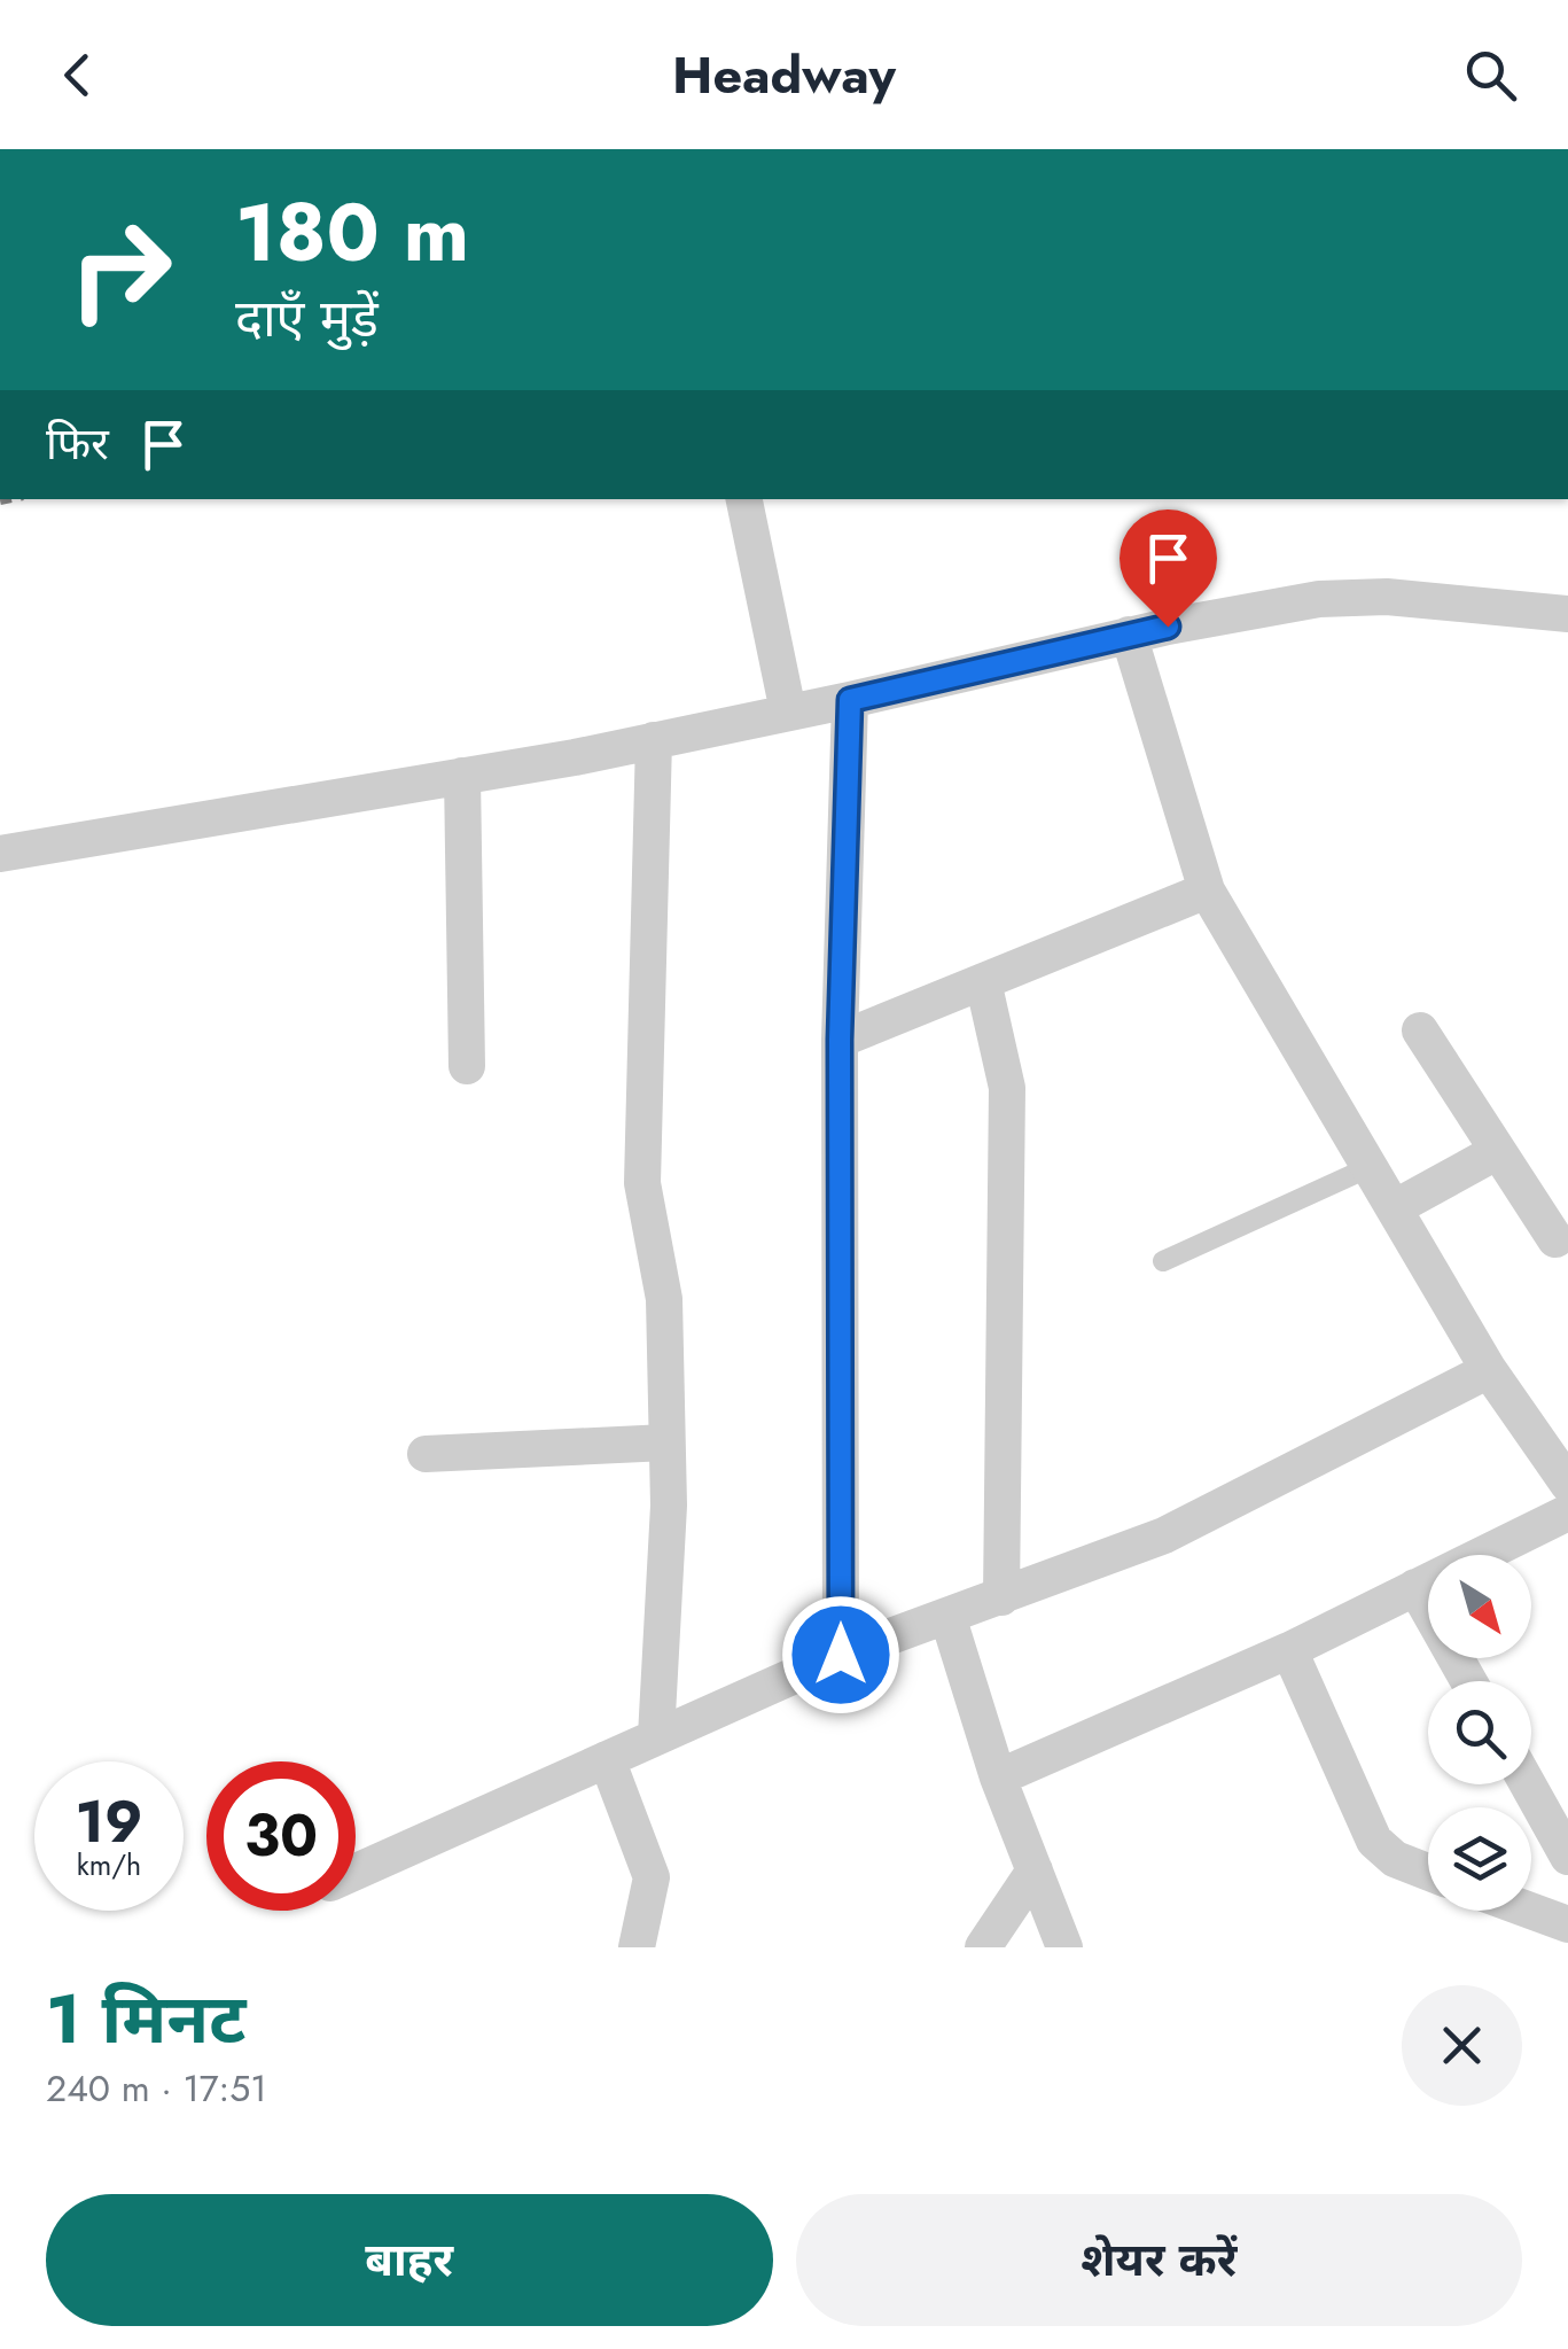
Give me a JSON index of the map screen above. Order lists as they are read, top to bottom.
{
  "north": "bottom right",
  "page": {
    "header": "Headway",
    "turn": ["180 m", "दाएँ मुड़ें"],
    "then": "फिर",
    "speed": "19 km/h",
    "limit": "30",
    "heading": ["1 मिनट", "240 m · 17:51"],
    "buttons": ["बाहर", "शेयर करें"]
  }
}
